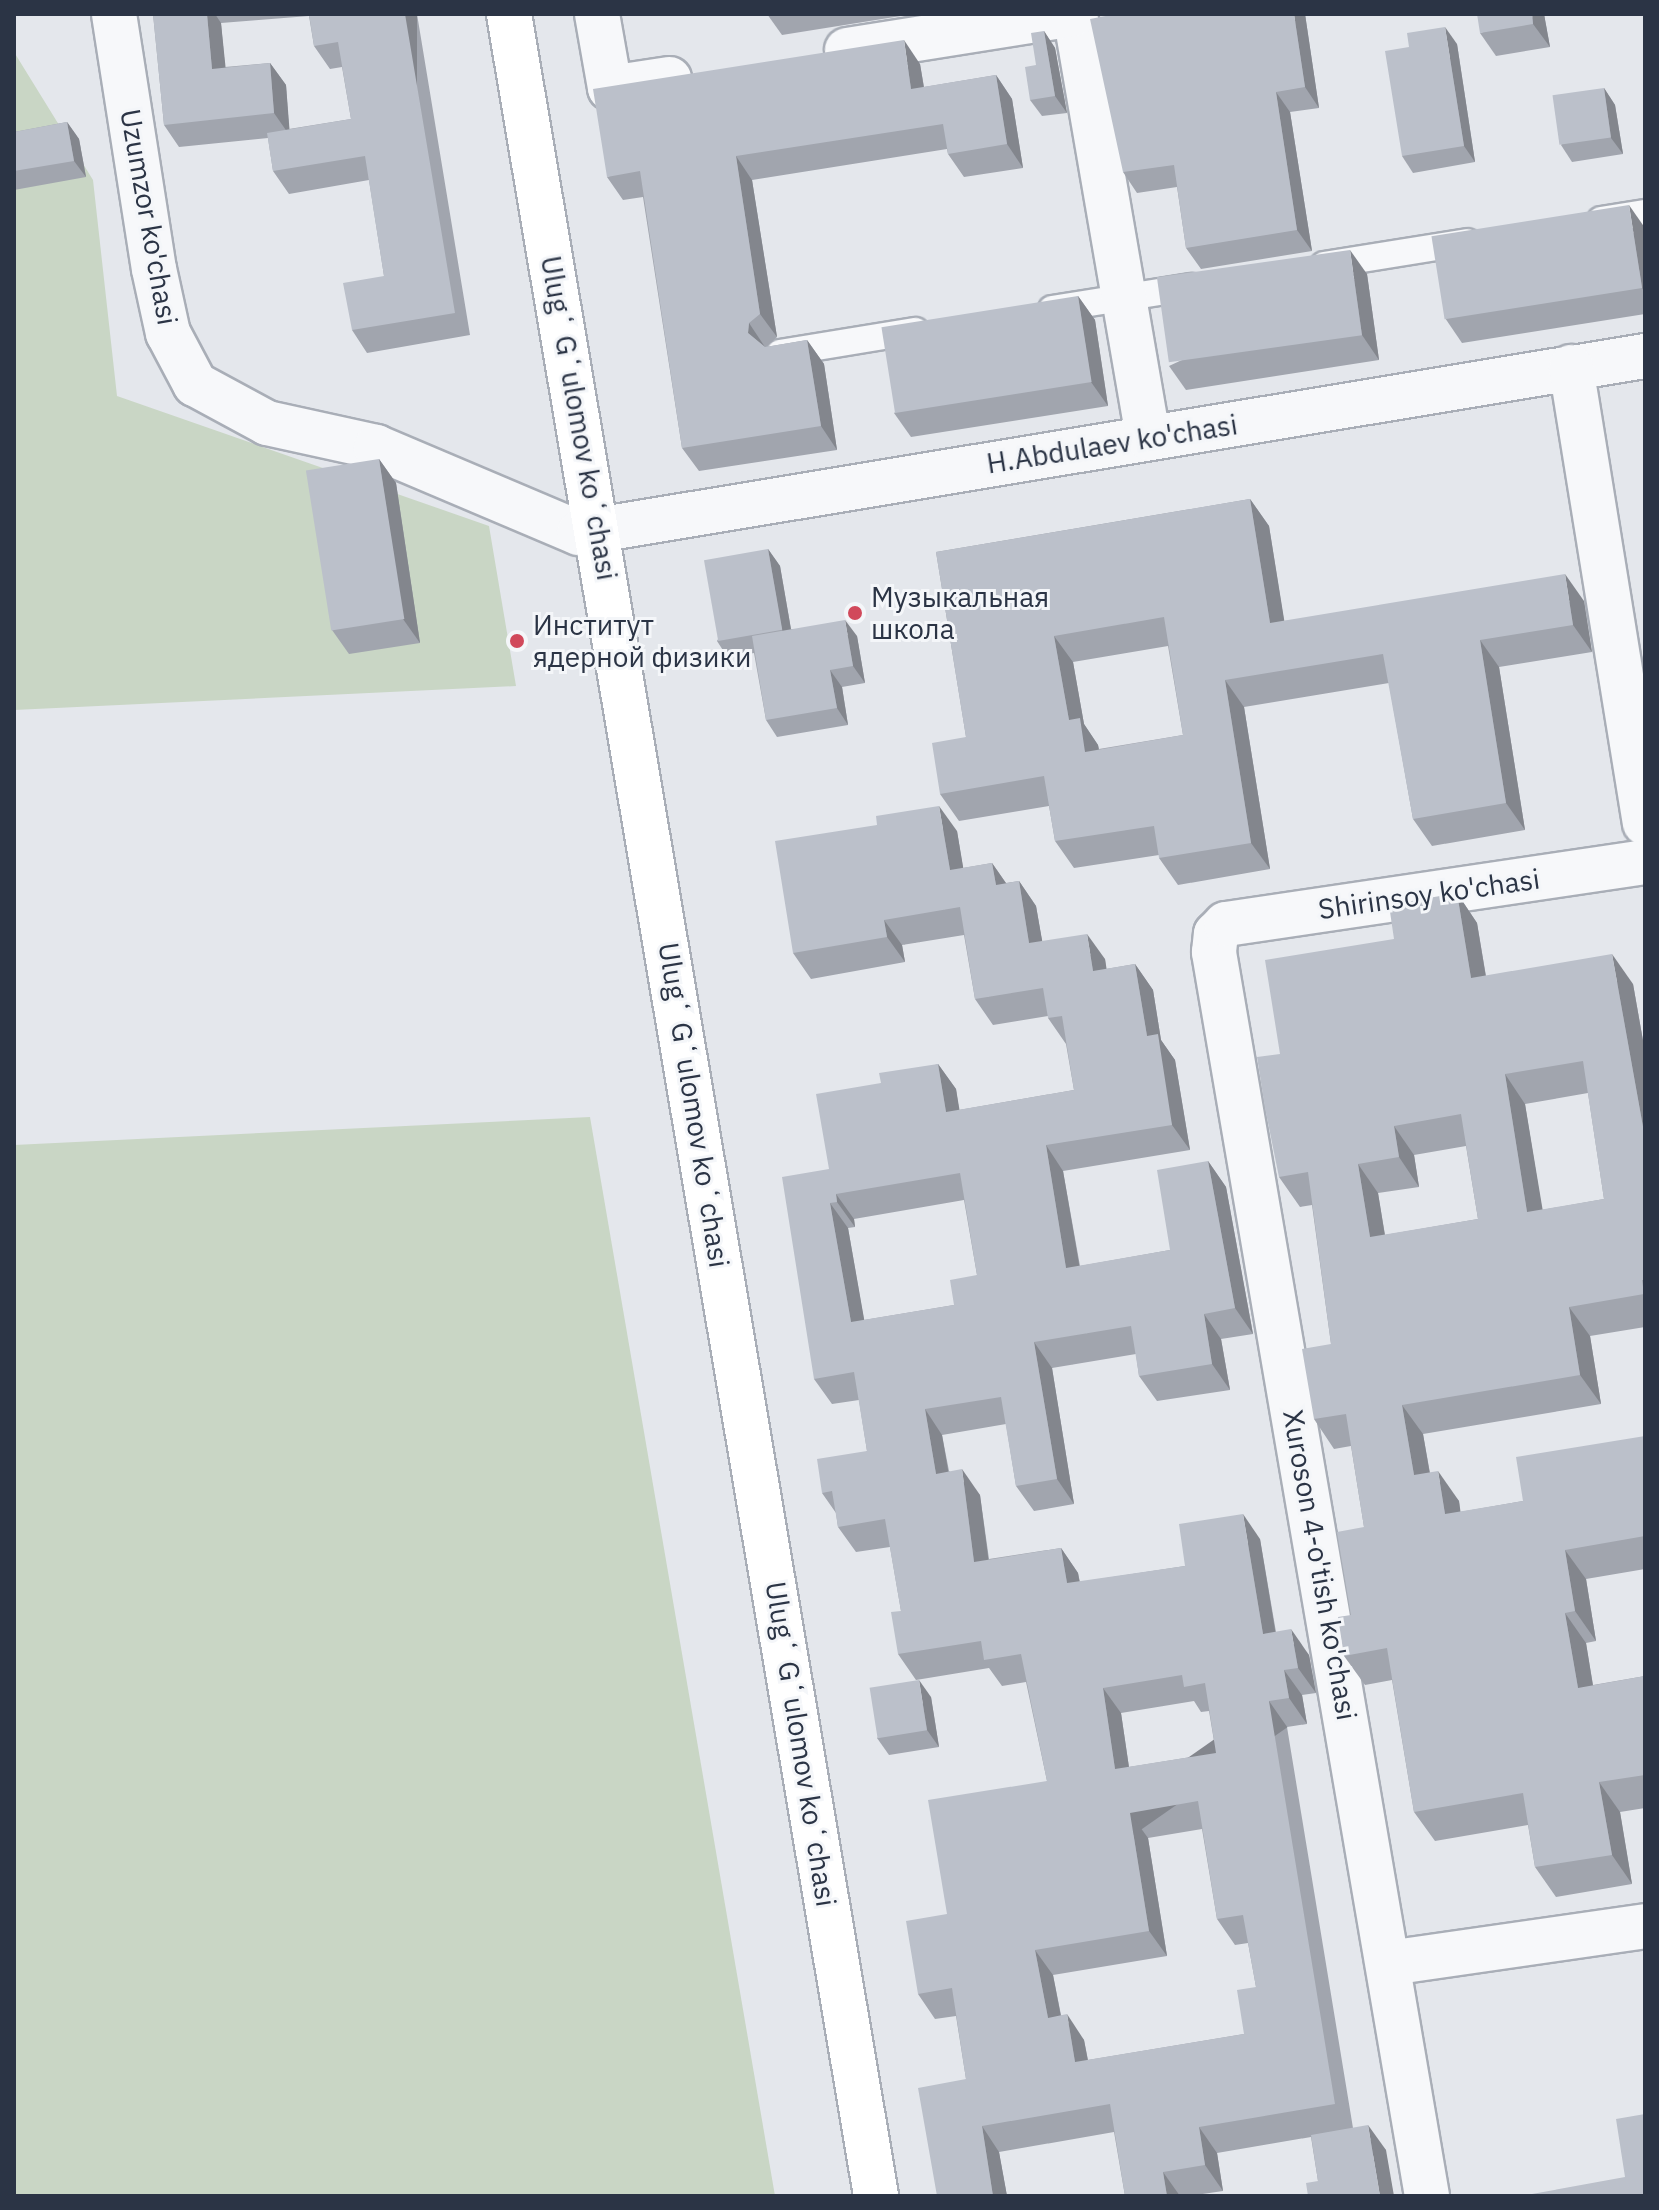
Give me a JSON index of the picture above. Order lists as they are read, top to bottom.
{
  "streets": {
    "main road": ["Ulugʻ Gʻulomov koʻchasi"],
    "street": [
      "Uzumzor ko'chasi",
      "H.Abdulaev ko'chasi",
      "Shirinsoy ko'chasi",
      "Xuroson 4-o'tish ko'chasi"
    ]
  },
  "crossings": [
    ["Uzumzor ko'chasi", "Ulugʻ Gʻulomov koʻchasi"],
    ["Uzumzor ko'chasi", "H.Abdulaev ko'chasi"],
    ["Ulugʻ Gʻulomov koʻchasi", "H.Abdulaev ko'chasi"],
    ["Shirinsoy ko'chasi", "Xuroson 4-o'tish ko'chasi"]
  ],
  "places": ["Музыкальная школа", "Институт ядерной физики"]
}
